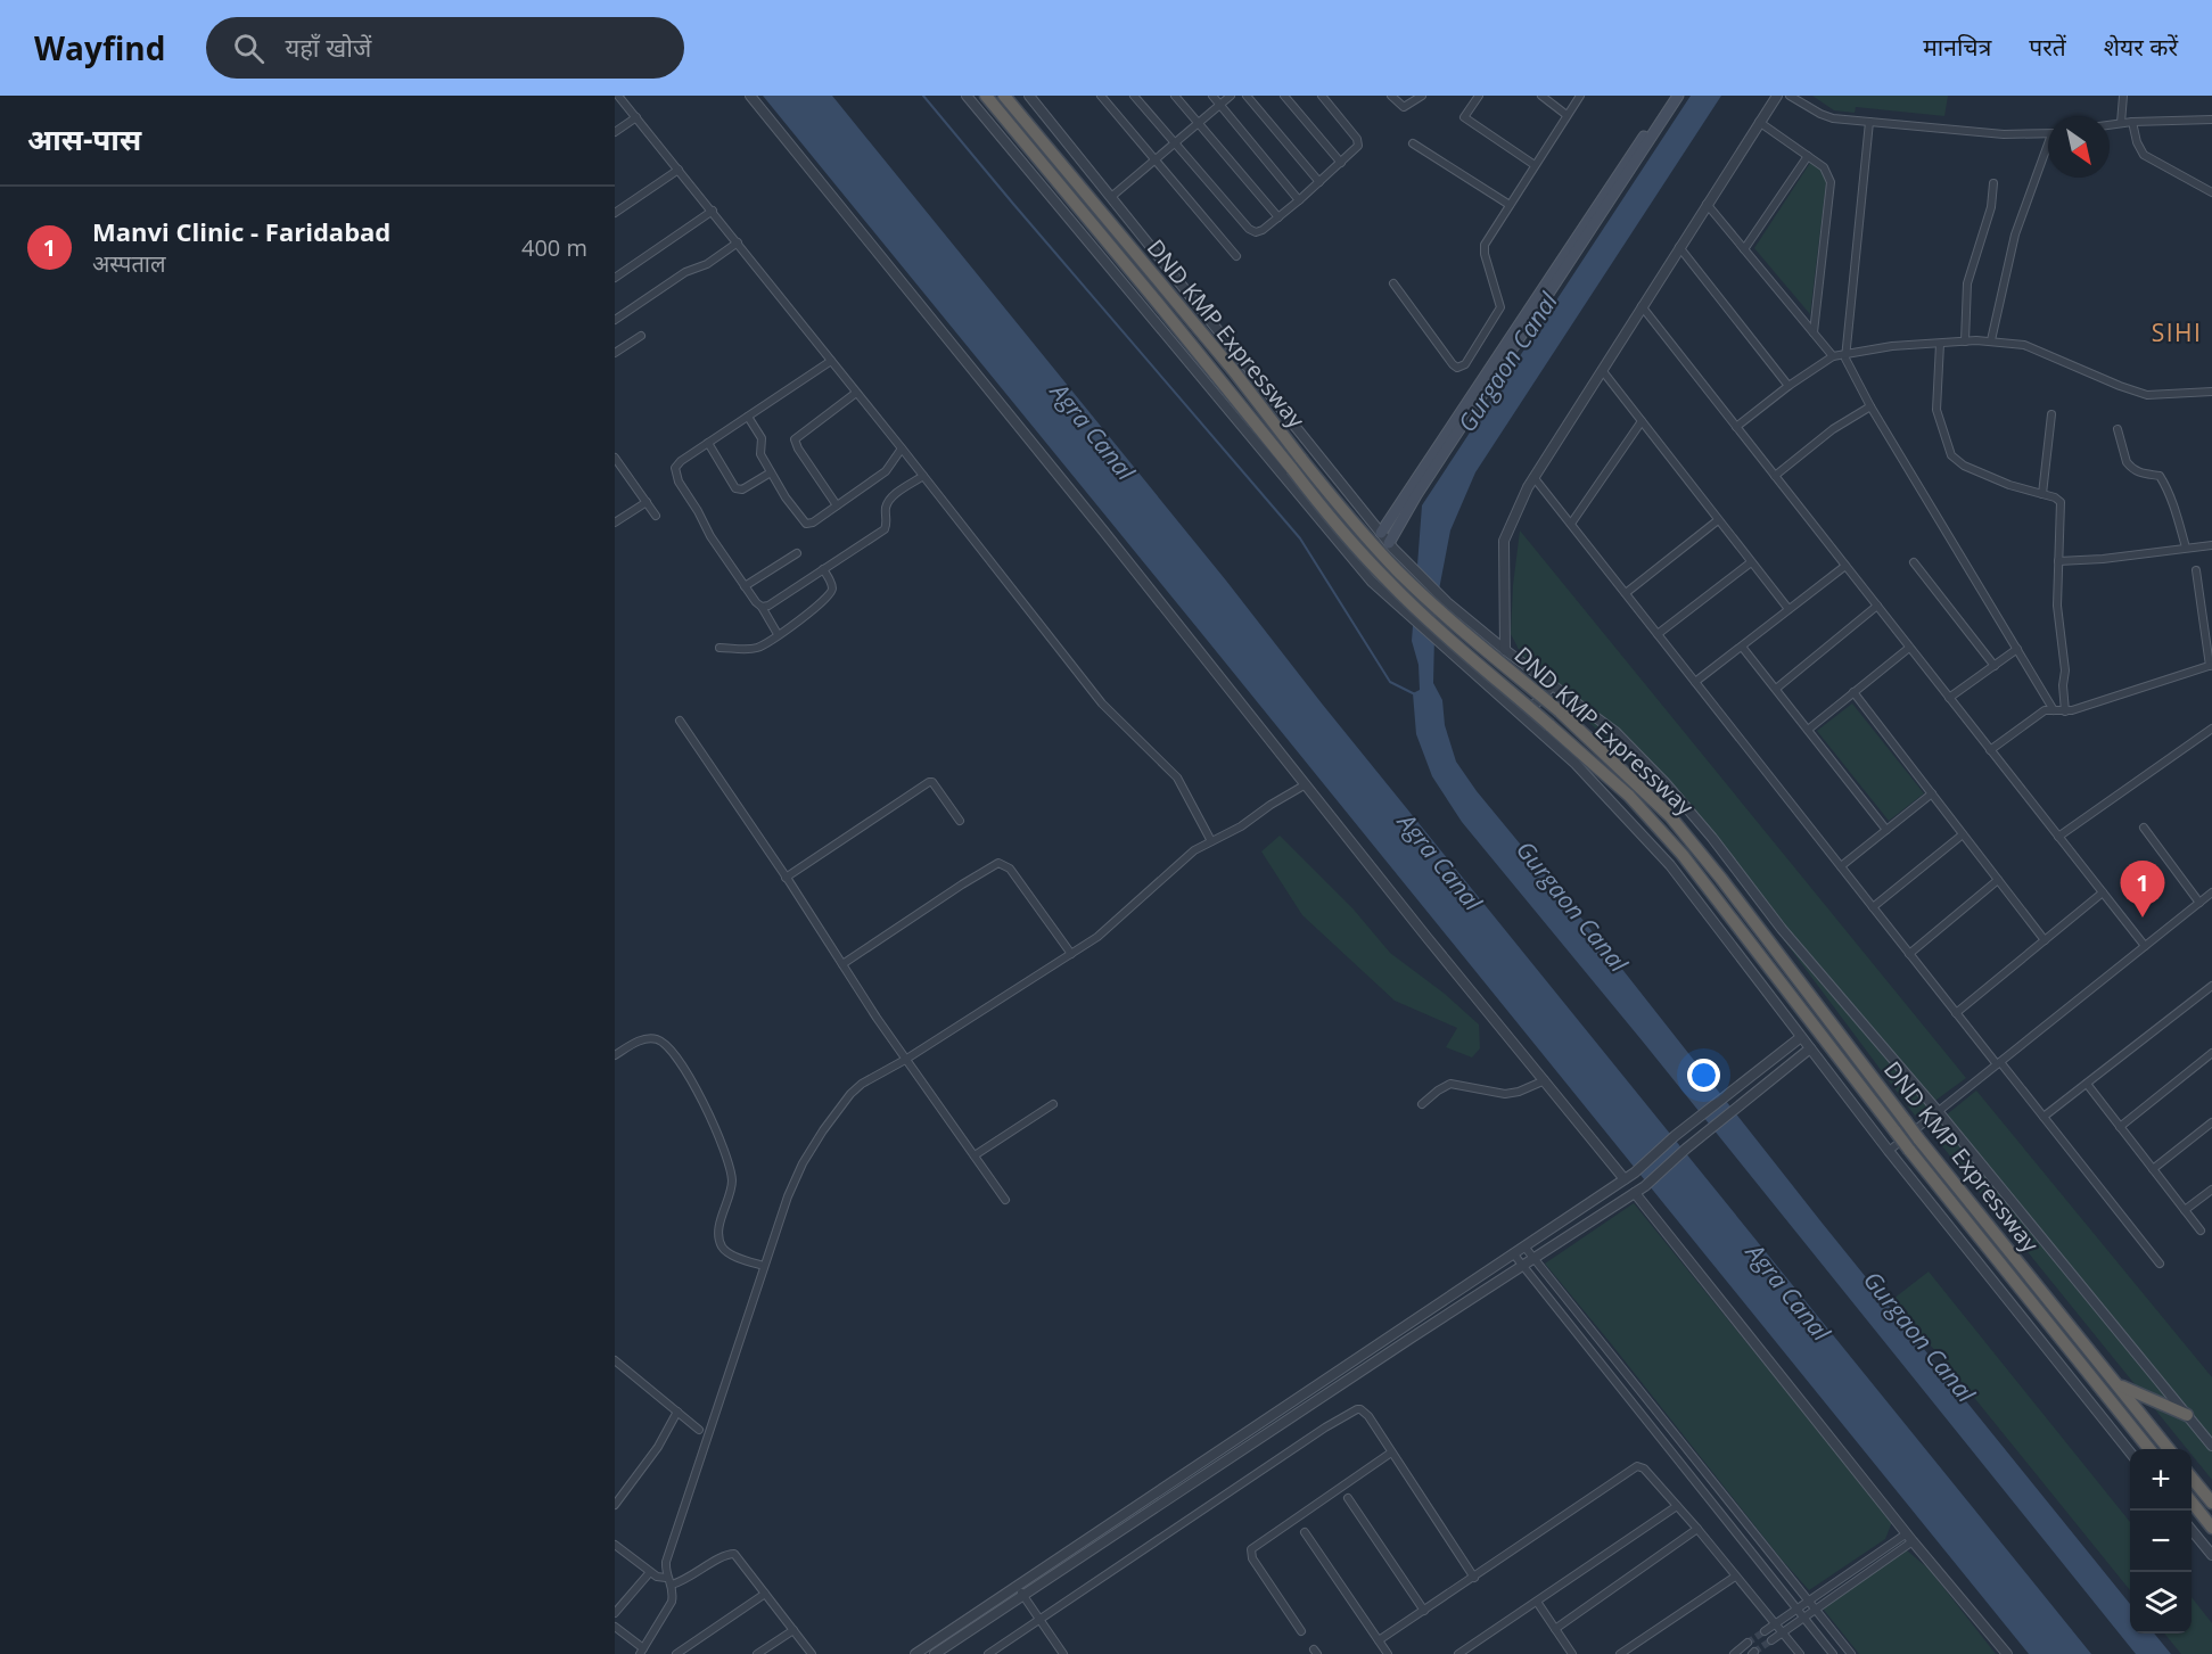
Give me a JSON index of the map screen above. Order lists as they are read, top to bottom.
{
  "streets": {
    "highway": ["DND KMP Expressway"]
  },
  "districts": ["SIHI"],
  "water": ["Gurgaon Canal", "Agra Canal"],
  "north": "bottom right",
  "page": {
    "header": "Wayfind",
    "search": "यहाँ खोजें",
    "nav": ["मानचित्र", "परतें", "शेयर करें"],
    "heading": "आस-पास",
    "list": [
      {
        "mark": "1",
        "name": "Manvi Clinic - Faridabad",
        "note": "अस्पताल",
        "value": "400 m"
      }
    ],
    "pins": "1",
    "map_buttons": ["+", "−"]
  }
}
